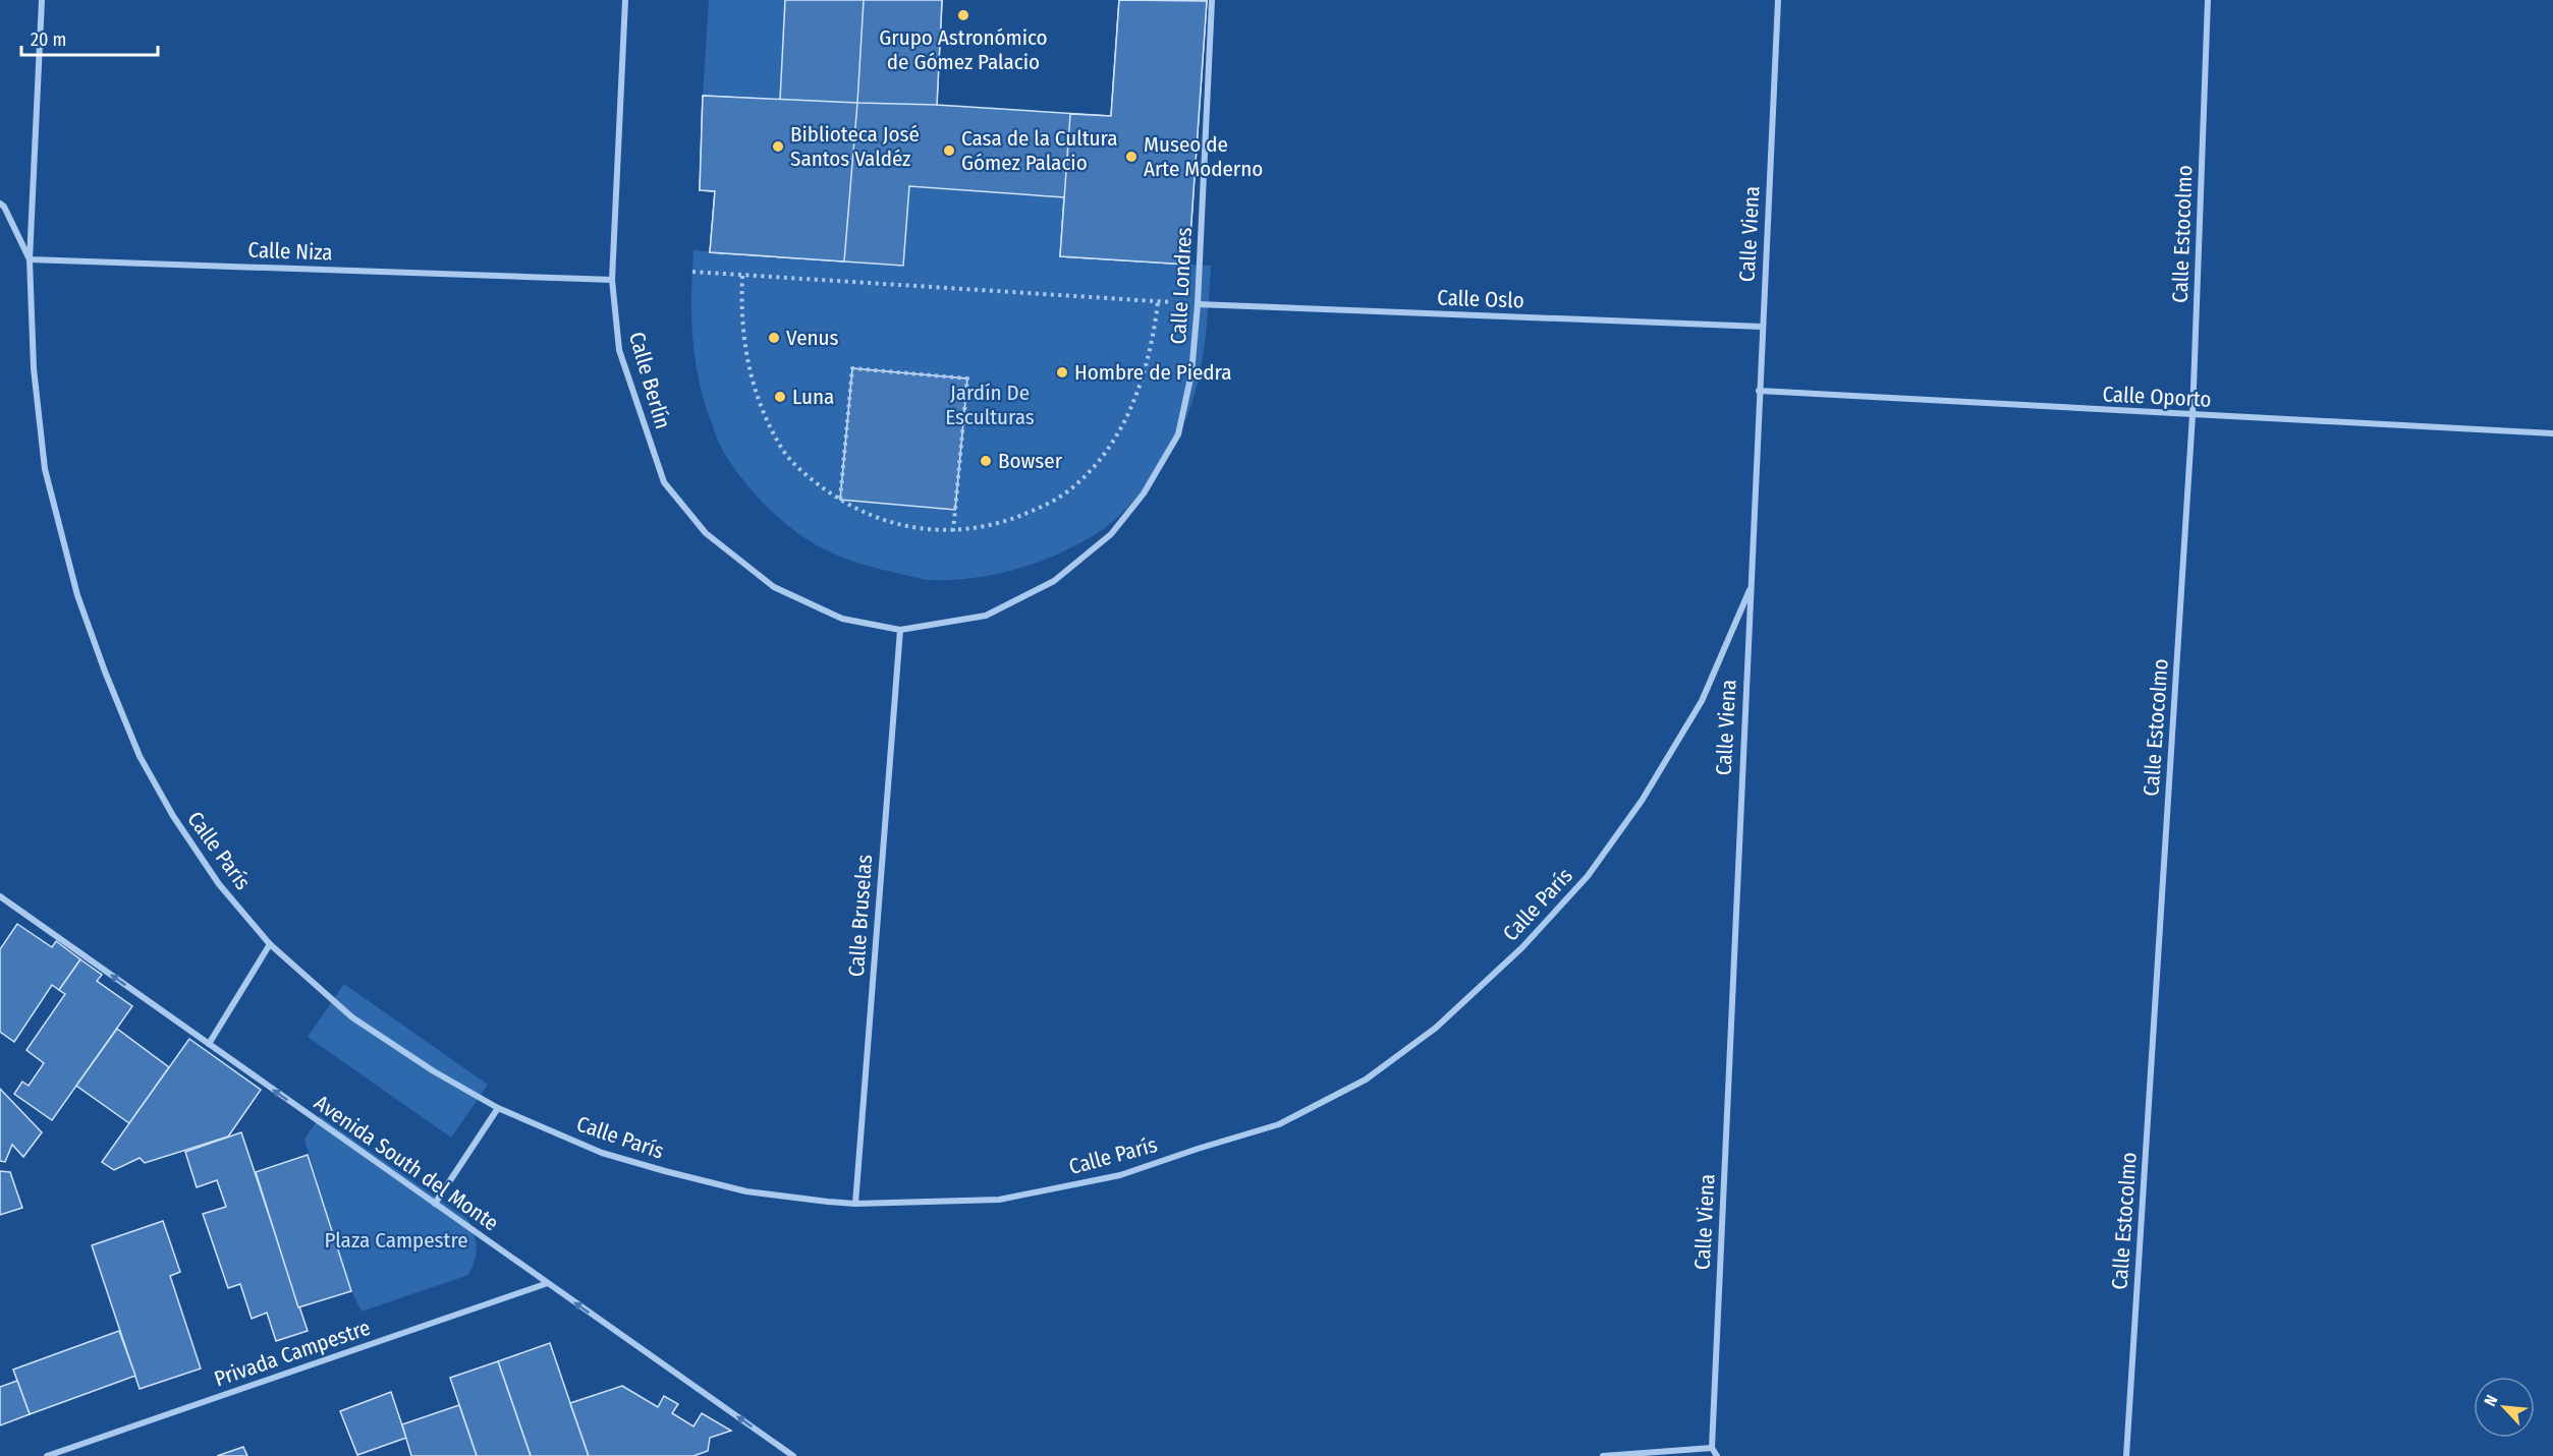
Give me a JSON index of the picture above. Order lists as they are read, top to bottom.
{
  "streets": {
    "street": [
      "Calle Viena",
      "Calle Estocolmo",
      "Calle Niza",
      "Calle Londres",
      "Calle Oslo",
      "Calle Berlín",
      "Calle Oporto",
      "Calle París",
      "Calle Bruselas",
      "Avenida South del Monte",
      "Privada Campestre"
    ]
  },
  "crossings": [
    ["Calle Viena", "Calle Oslo"],
    ["Calle Viena", "Calle Oporto"],
    ["Calle Viena", "Calle París"],
    ["Calle Estocolmo", "Calle Oporto"],
    ["Calle Niza", "Calle Berlín"],
    ["Calle Niza", "Calle París"],
    ["Calle Londres", "Calle Oslo"],
    ["Calle Londres", "Calle Berlín"],
    ["Calle Londres", "Calle Bruselas"],
    ["Calle Berlín", "Calle Bruselas"],
    ["Calle París", "Calle Bruselas"],
    ["Avenida South del Monte", "Privada Campestre"]
  ],
  "one_way": ["Avenida South del Monte"],
  "parks": ["Jardín De Esculturas", "Plaza Campestre"],
  "places": [
    "Grupo Astronómico de Gómez Palacio",
    "Biblioteca José Santos Valdéz",
    "Casa de la Cultura Gómez Palacio",
    "Museo de Arte Moderno",
    "Venus",
    "Hombre de Piedra",
    "Luna",
    "Bowser"
  ],
  "scale_bar": "20 m",
  "north": "top left"
}
